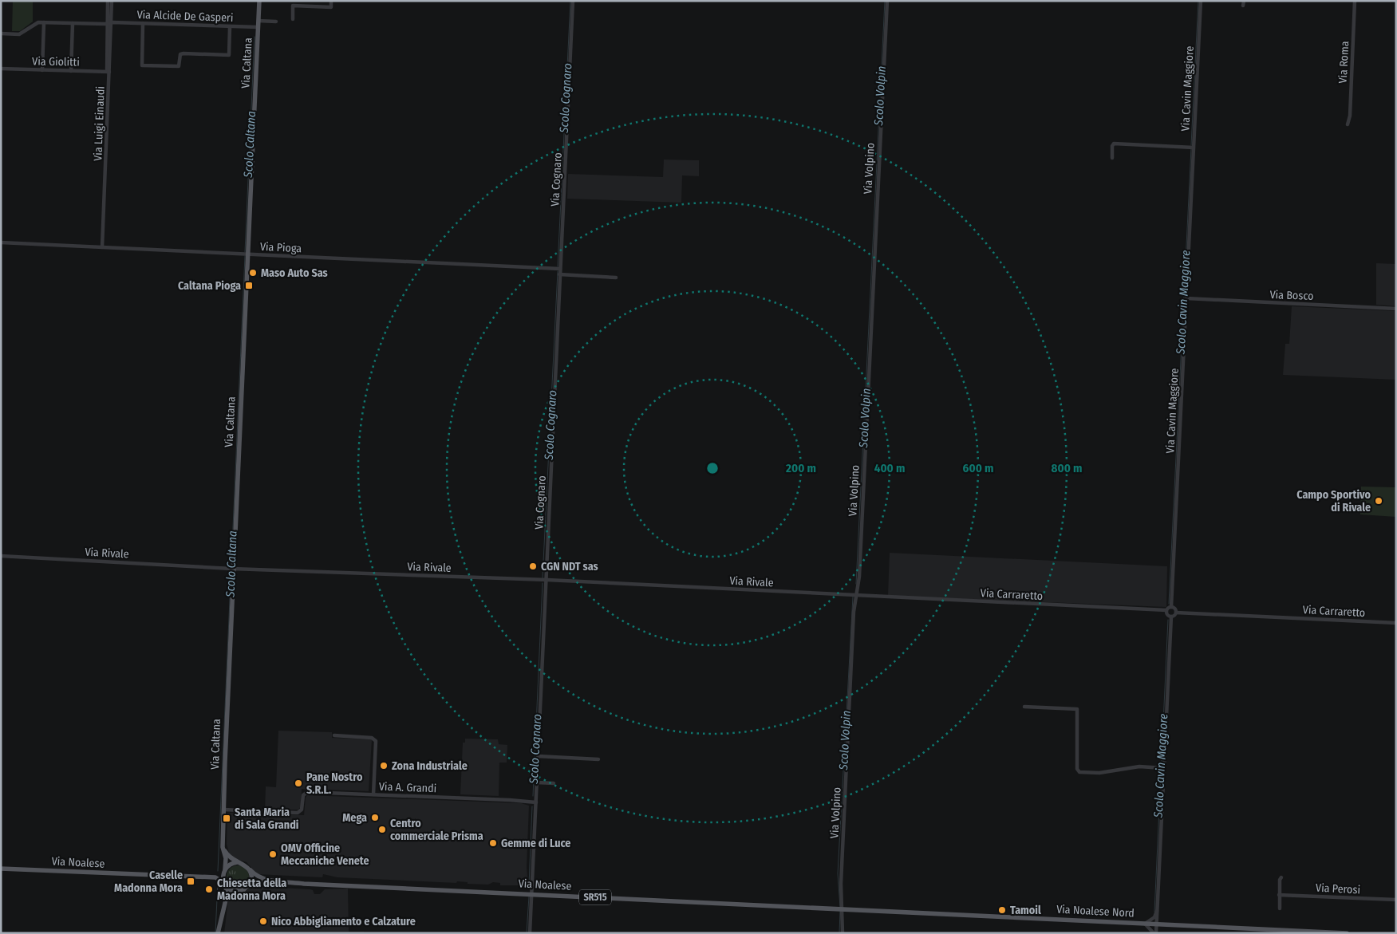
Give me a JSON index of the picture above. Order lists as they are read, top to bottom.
{
  "streets": {
    "main road": [
      "Via Caltana",
      "Via Noalese",
      "SR515",
      "Via Noalese Nord"
    ],
    "street": [
      "Via Alcide De Gasperi",
      "Via Giolitti",
      "Via Roma",
      "Via Cavin Maggiore",
      "Via Luigi Einaudi",
      "Via Volpino",
      "Via Cognaro",
      "Via Pioga",
      "Via Bosco",
      "Via Rivale",
      "Via Carraretto",
      "Via A. Grandi",
      "Via Perosi"
    ]
  },
  "crossings": [
    ["Via Alcide De Gasperi", "Via Caltana"],
    ["Via Alcide De Gasperi", "Via Luigi Einaudi"],
    ["Via Giolitti", "Via Luigi Einaudi"],
    ["Via Caltana", "Via Pioga"],
    ["Via Caltana", "Via Rivale"],
    ["Via Caltana", "Via A. Grandi"],
    ["Via Caltana", "Via Noalese"],
    ["Via Cavin Maggiore", "Via Bosco"],
    ["Via Cavin Maggiore", "Via Carraretto"],
    ["Via Luigi Einaudi", "Via Pioga"],
    ["Via Volpino", "Via Rivale"],
    ["Via Volpino", "Via Carraretto"],
    ["Via Volpino", "Via Noalese"],
    ["Via Volpino", "Via Noalese Nord"],
    ["Via Cognaro", "Via Pioga"],
    ["Via Cognaro", "Via Rivale"],
    ["Via Cognaro", "Via A. Grandi"],
    ["Via Cognaro", "Via Noalese"],
    ["Via Rivale", "Via Carraretto"],
    ["Via Noalese", "Via Noalese Nord"]
  ],
  "water": [
    "Scolo Volpin",
    "Scolo Cognaro",
    "Scolo Caltana",
    "Scolo Cavin Maggiore"
  ],
  "places": {
    "other": [
      "Maso Auto Sas",
      "Campo Sportivo di Rivale",
      "CGN NDT sas",
      "Zona Industriale",
      "Pane Nostro S.R.L.",
      "Mega",
      "Centro commerciale Prisma",
      "Gemme di Luce",
      "OMV Officine Meccaniche Venete",
      "Chiesetta della Madonna Mora",
      "Tamoil",
      "Nico Abbigliamento e Calzature"
    ],
    "transit": ["Caltana Pioga", "Santa Maria di Sala Grandi", "Caselle Madonna Mora"]
  },
  "rings": [
    "200 m",
    "400 m",
    "600 m",
    "800 m"
  ]
}
